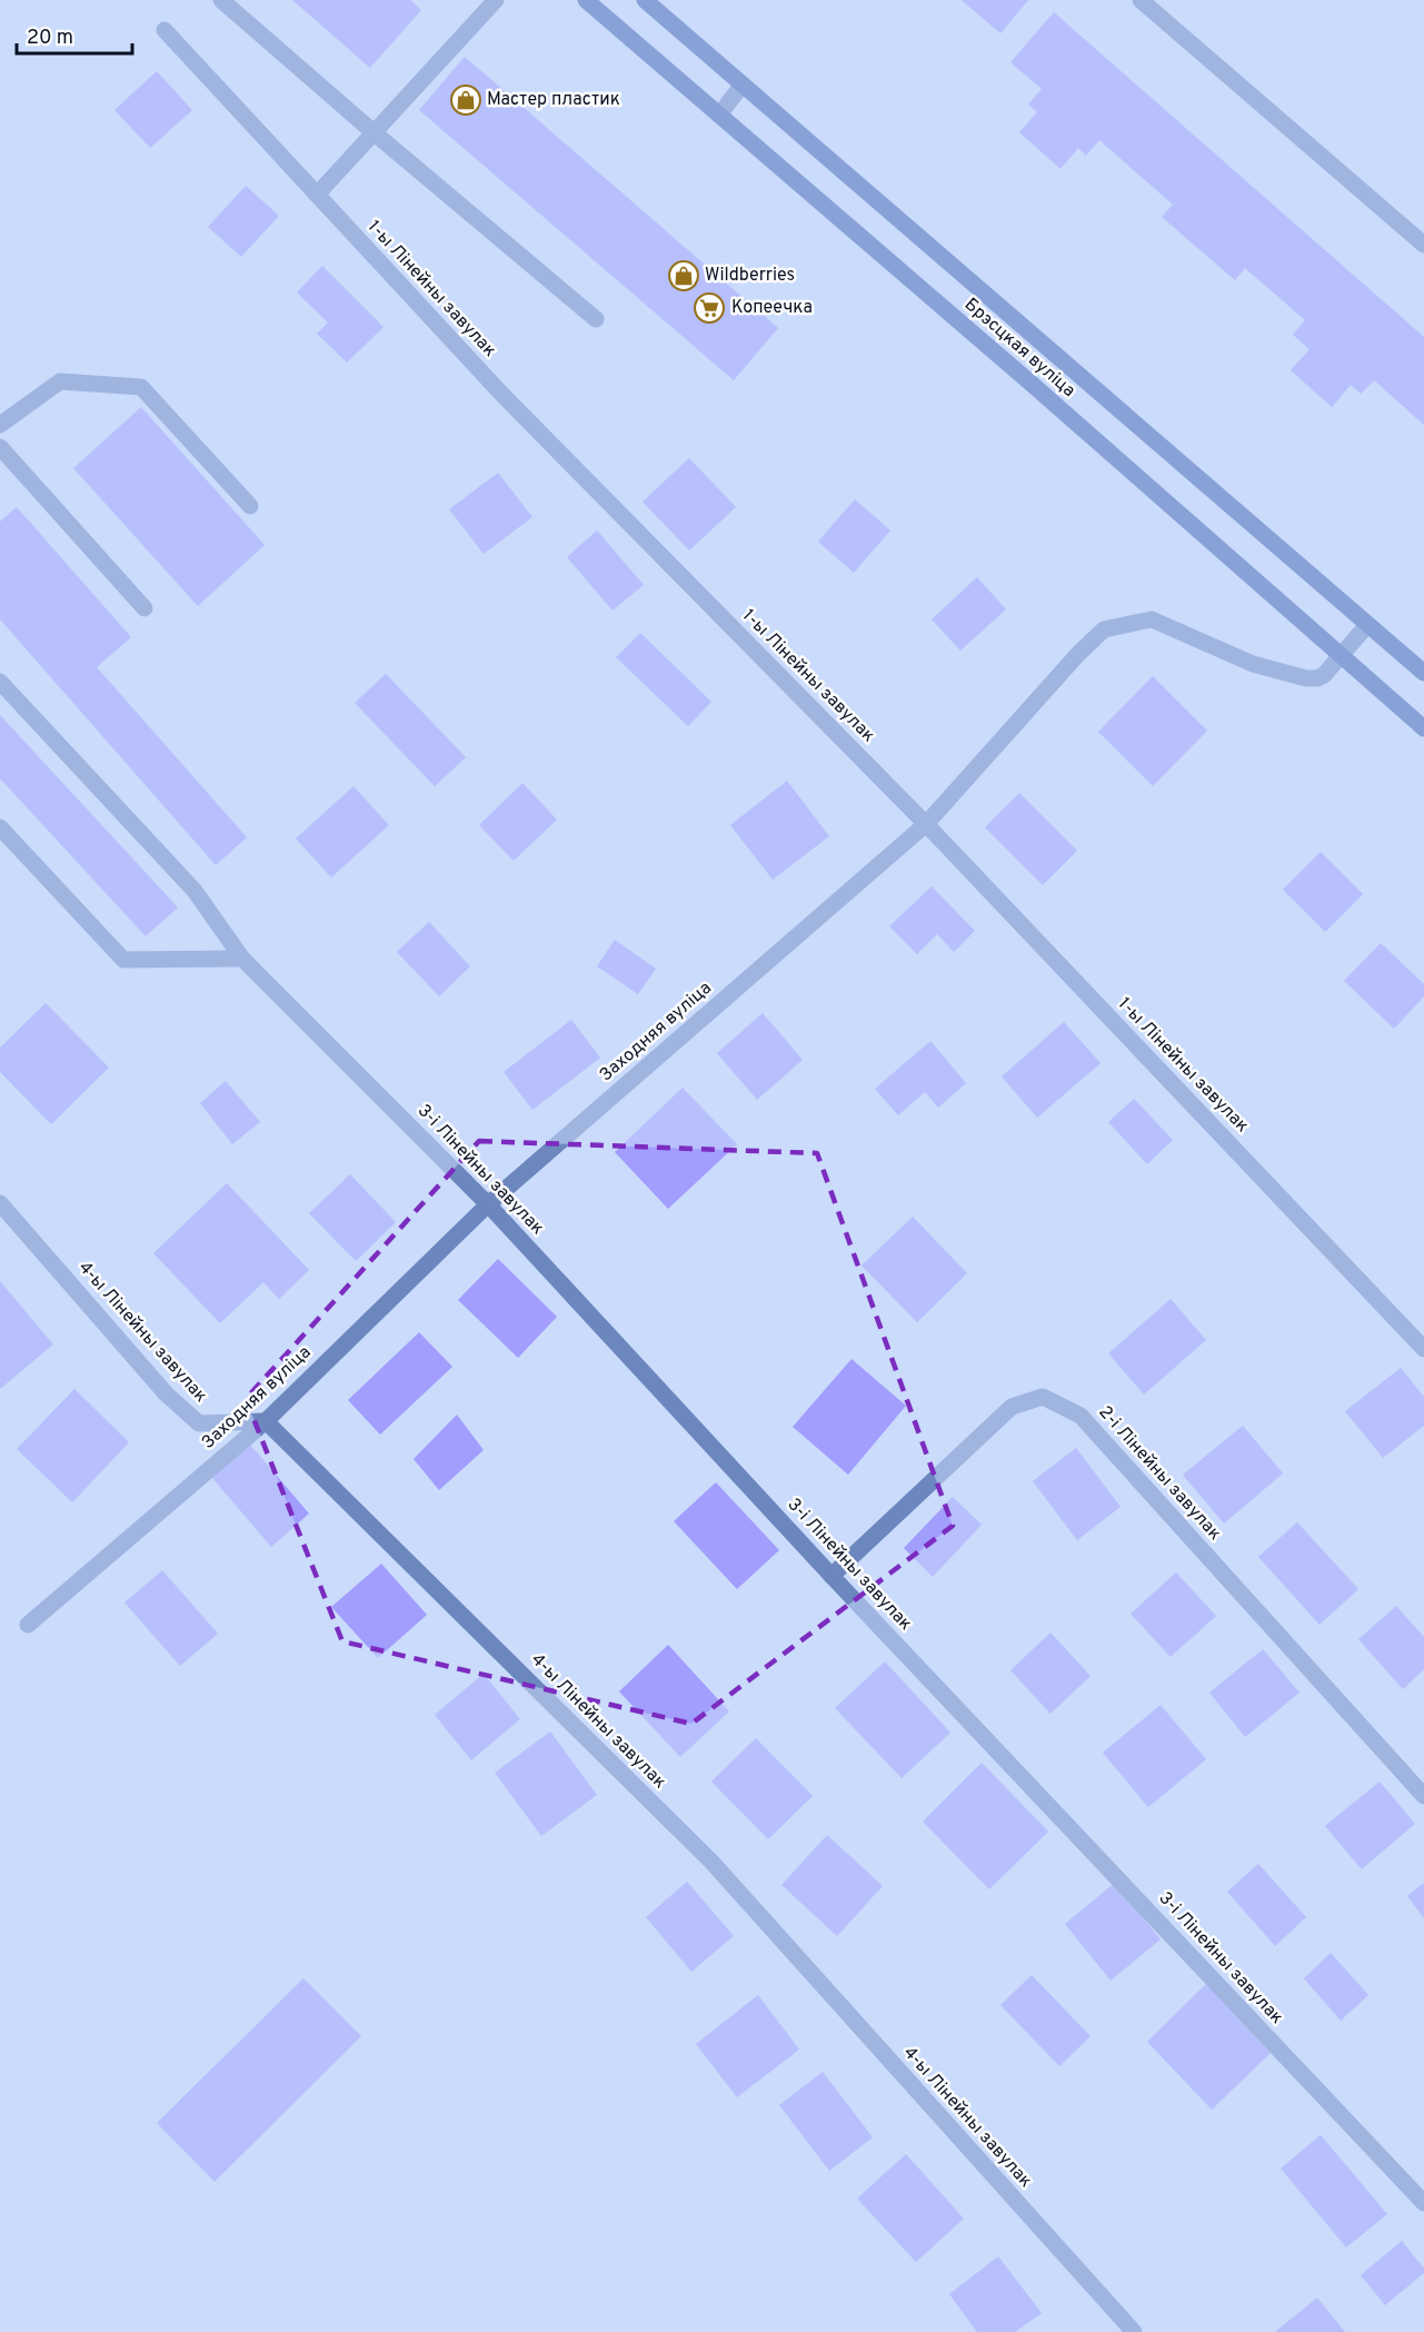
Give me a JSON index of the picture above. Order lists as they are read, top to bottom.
{
  "streets": {
    "main road": ["Брэсцкая вуліца"],
    "street": [
      "1-ы Лінейны завулак",
      "Заходняя вуліца",
      "3-і Лінейны завулак",
      "4-ы Лінейны завулак",
      "2-і Лінейны завулак"
    ]
  },
  "crossings": [
    ["1-ы Лінейны завулак", "Заходняя вуліца"],
    ["Брэсцкая вуліца", "Заходняя вуліца"],
    ["Заходняя вуліца", "3-і Лінейны завулак"],
    ["Заходняя вуліца", "4-ы Лінейны завулак"],
    ["3-і Лінейны завулак", "2-і Лінейны завулак"]
  ],
  "places": {
    "shop": ["Мастер пластик", "Wildberries"],
    "supermarket": ["Копеечка"]
  },
  "scale_bar": "20 m"
}
